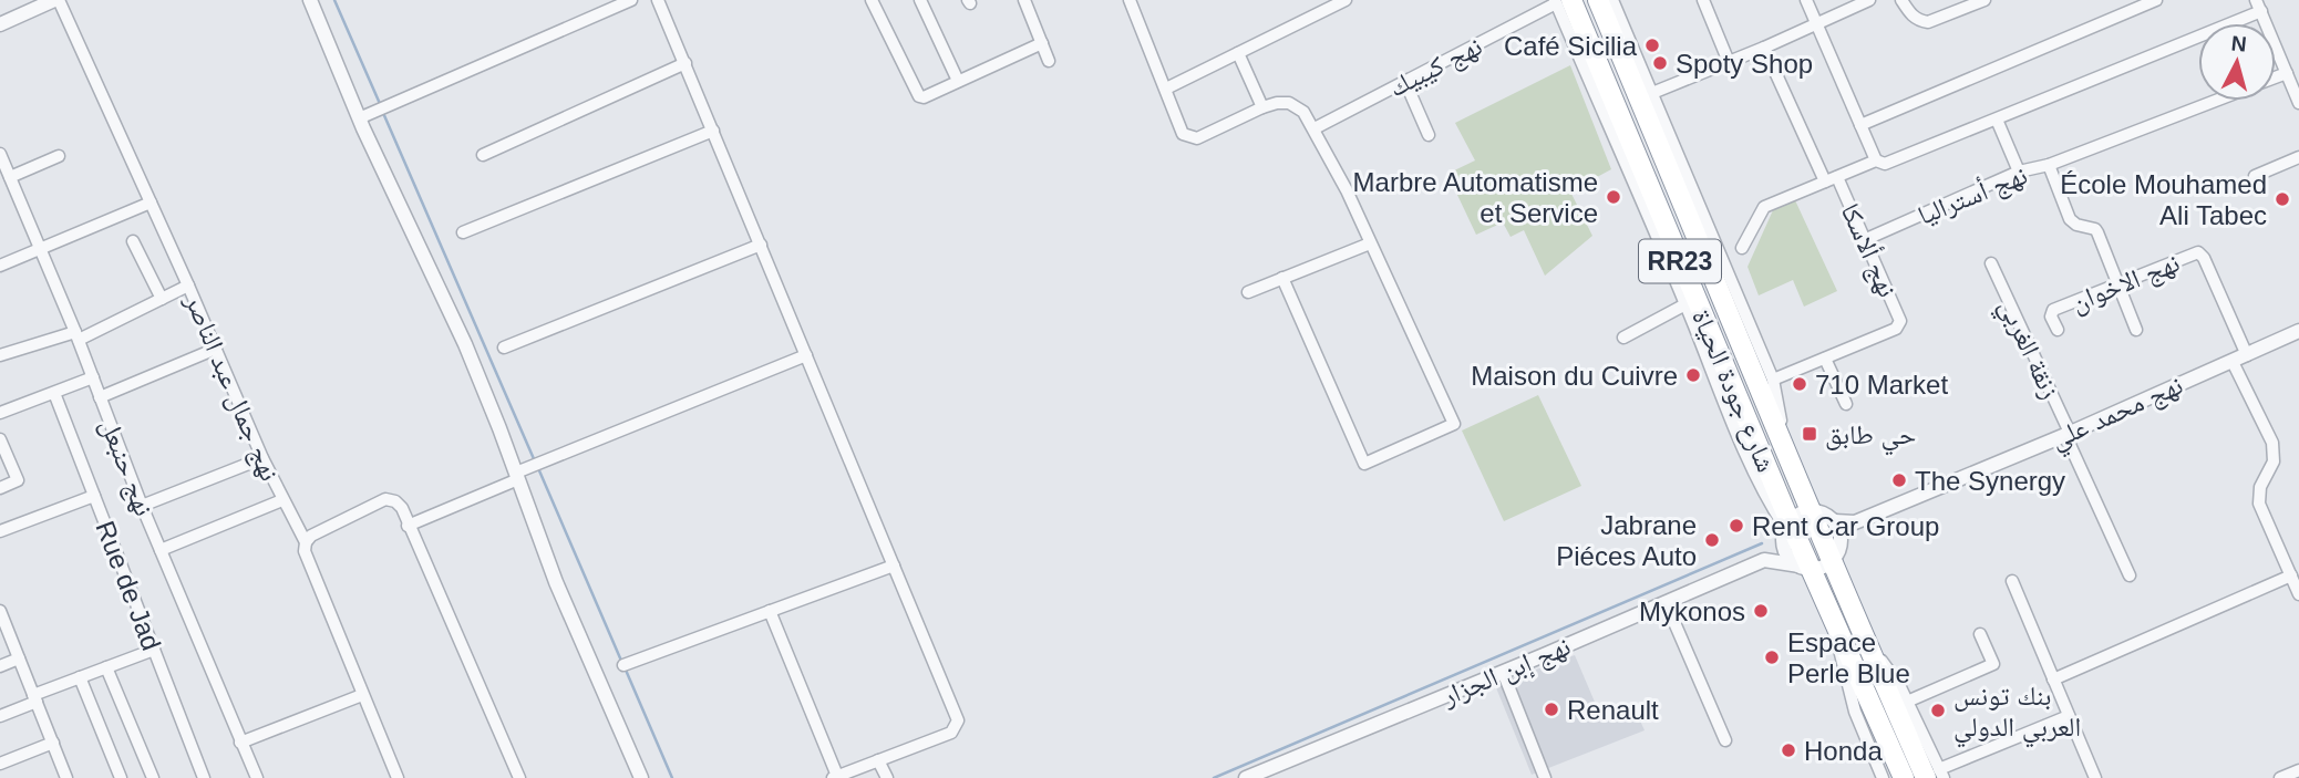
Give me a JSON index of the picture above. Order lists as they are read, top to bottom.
{
  "streets": {
    "highway": ["RR23", "شارع جودة الحياة"],
    "street": [
      "نهج كيبيك",
      "نهج أستراليا",
      "نهج ألاسكا",
      "نهج الاخوان",
      "زنقة الغربي",
      "نهج جمال عبد الناصر",
      "نهج محمد علي",
      "نهج حنبعل",
      "Rue de Jad",
      "نهج إبن الجزار"
    ]
  },
  "crossings": [
    ["نهج كيبيك", "شارع جودة الحياة"],
    ["نهج أستراليا", "نهج ألاسكا"],
    ["نهج الاخوان", "نهج محمد علي"],
    ["زنقة الغربي", "نهج محمد علي"]
  ],
  "places": {
    "other": [
      "Café Sicilia",
      "Spoty Shop",
      "Marbre Automatisme et Service",
      "École Mouhamed Ali Tabec",
      "Maison du Cuivre",
      "710 Market",
      "The Synergy",
      "Rent Car Group",
      "Jabrane Piéces Auto",
      "Mykonos",
      "Espace Perle Blue",
      "Renault",
      "بنك تونس العربي الدولي",
      "Honda"
    ],
    "transit": ["حي طابق"]
  },
  "north": "top"
}
